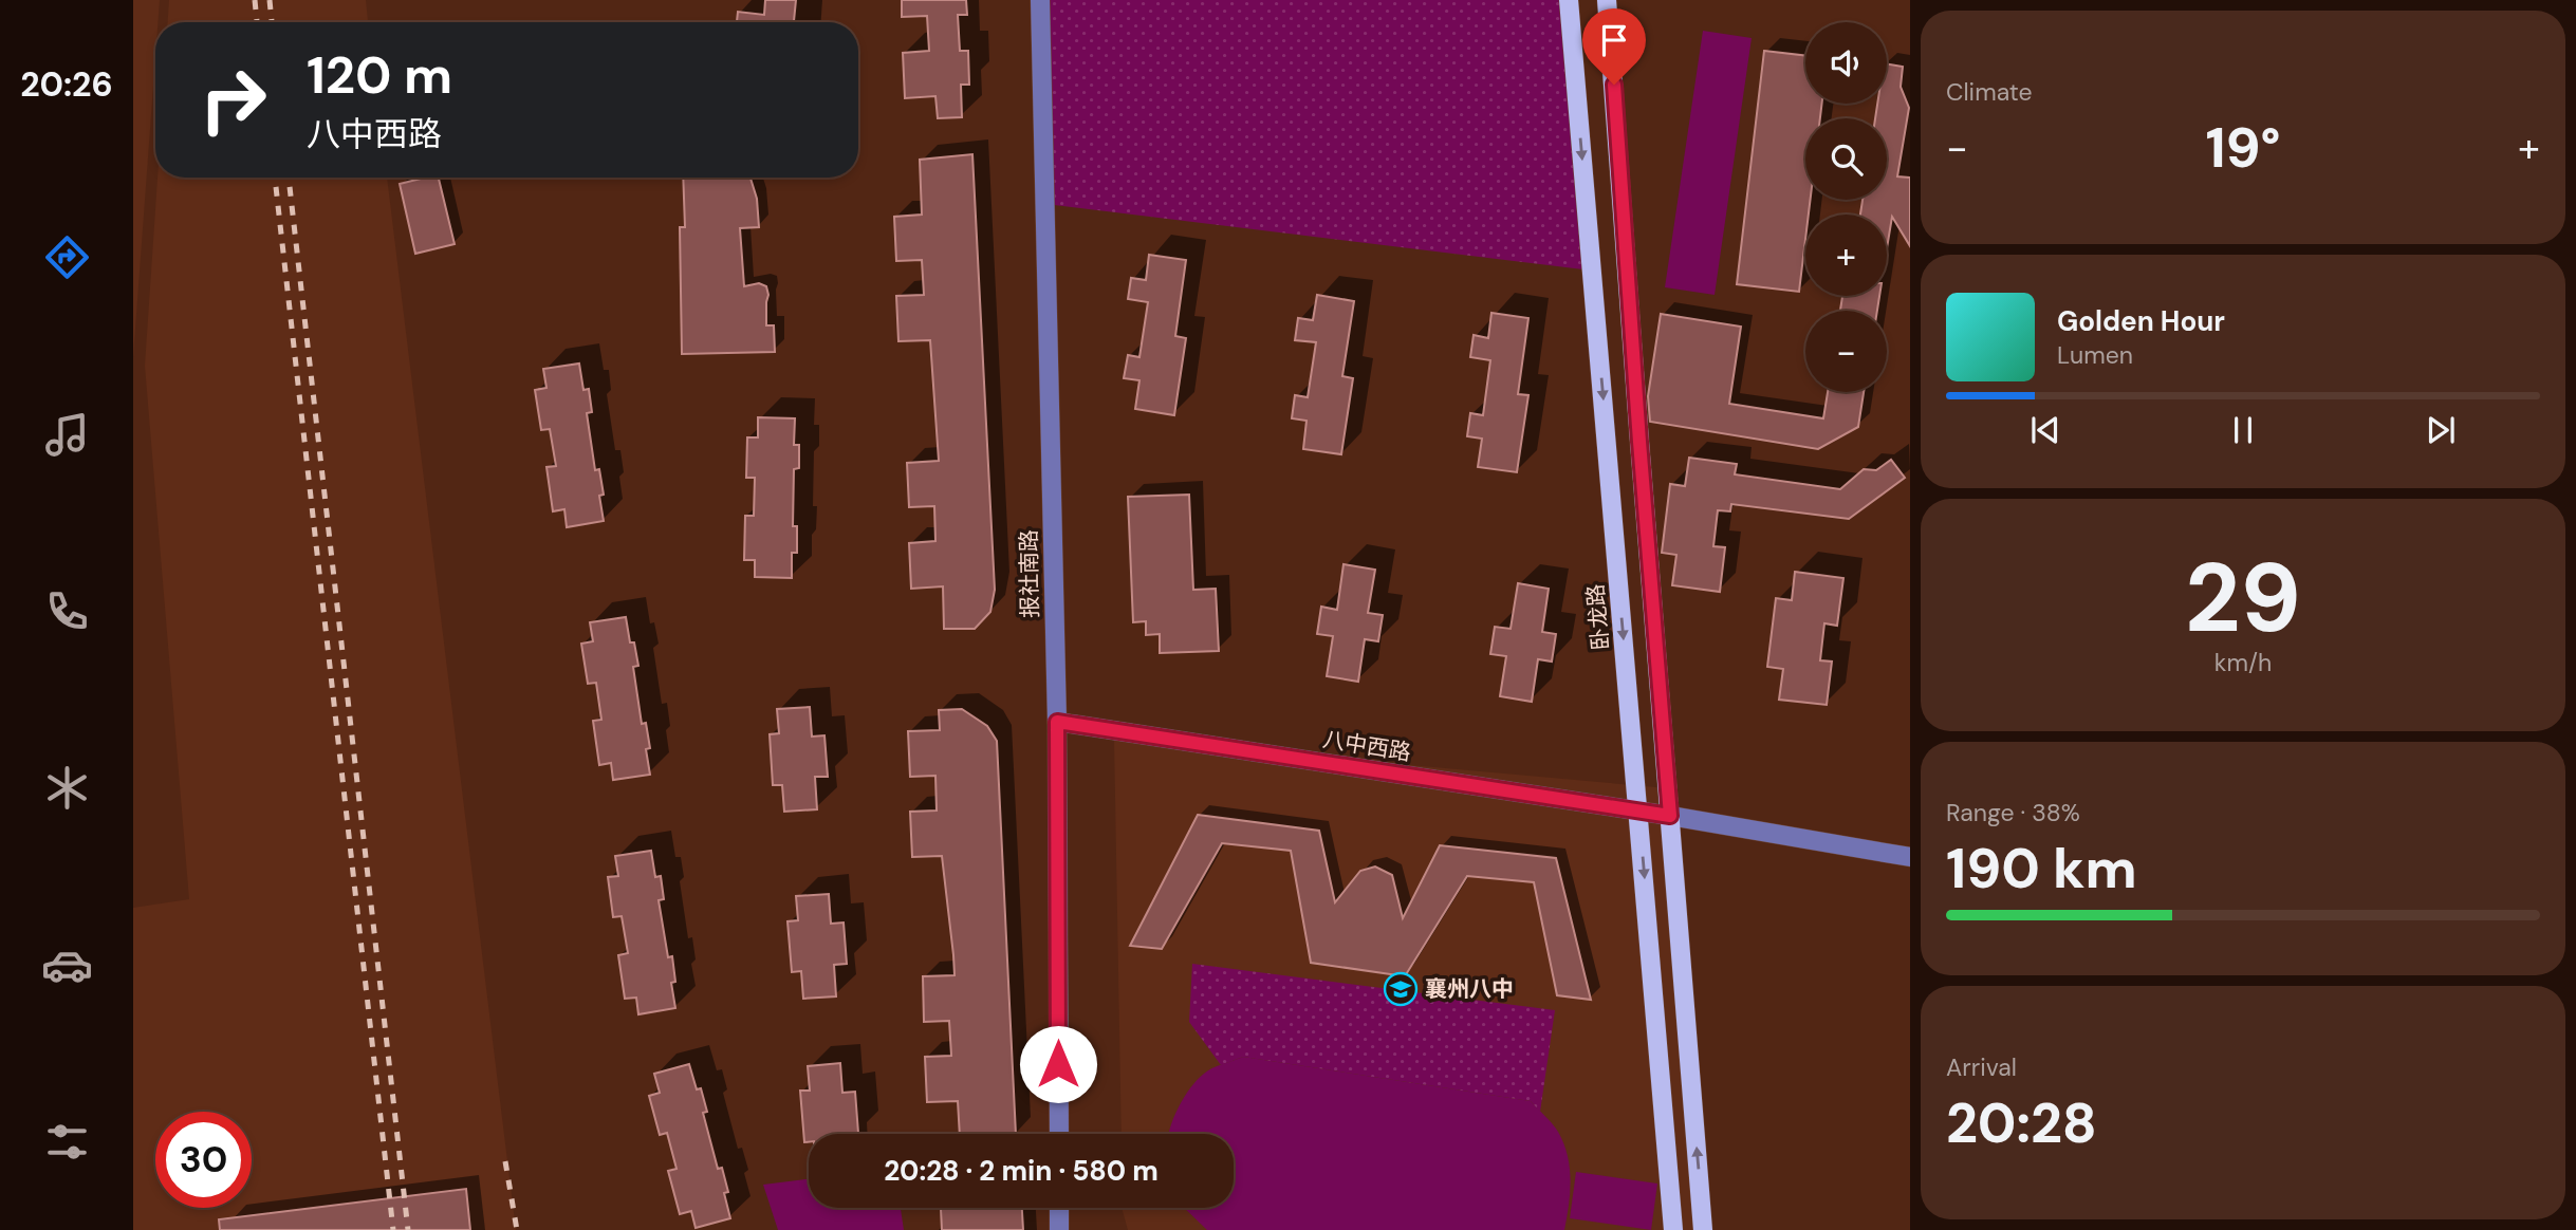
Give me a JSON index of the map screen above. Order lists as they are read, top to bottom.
{
  "streets": {
    "main road": ["卧龙路"],
    "street": ["报社南路", "八中西路"]
  },
  "crossings": [
    ["报社南路", "八中西路"],
    ["卧龙路", "八中西路"]
  ],
  "places": {
    "school or university": ["襄州八中"]
  },
  "page": {
    "tabs": "20:26",
    "tile": [
      "Climate",
      ["29", "km/h"],
      ["Range · 38%", "190 km"],
      ["Arrival", "20:28"]
    ],
    "map_buttons": ["+", "−"],
    "turn": ["120 m", "八中西路"],
    "heat": ["−", "19°", "+"],
    "song": ["Golden Hour", "Lumen"],
    "limit": "30",
    "trip": "20:28 · 2 min · 580 m"
  }
}
